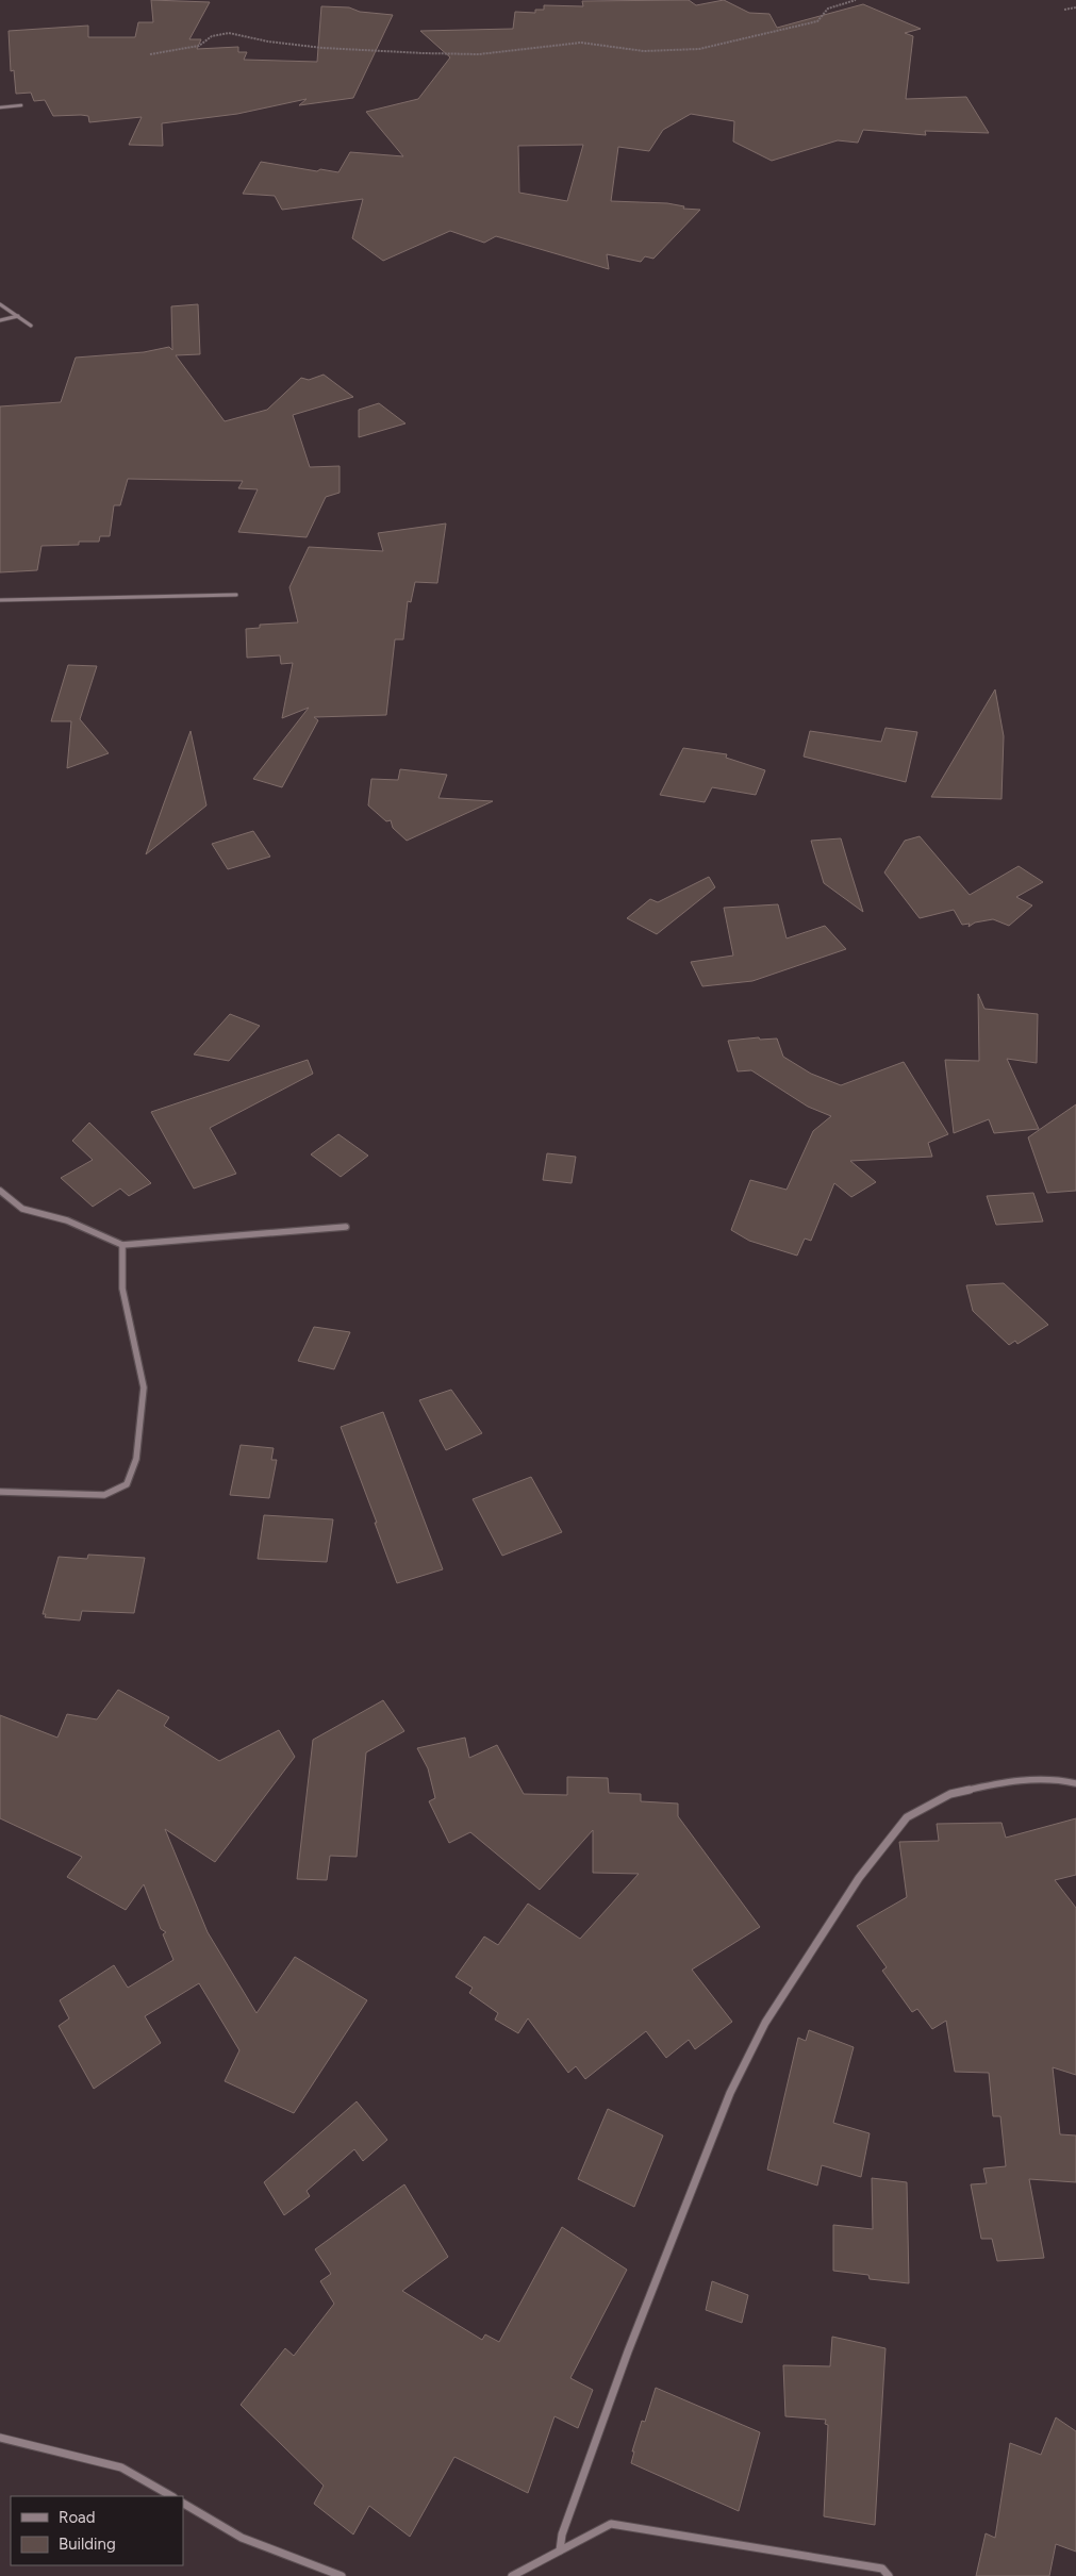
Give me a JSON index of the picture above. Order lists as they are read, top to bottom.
{
  "legend": ["Road", "Building"]
}
